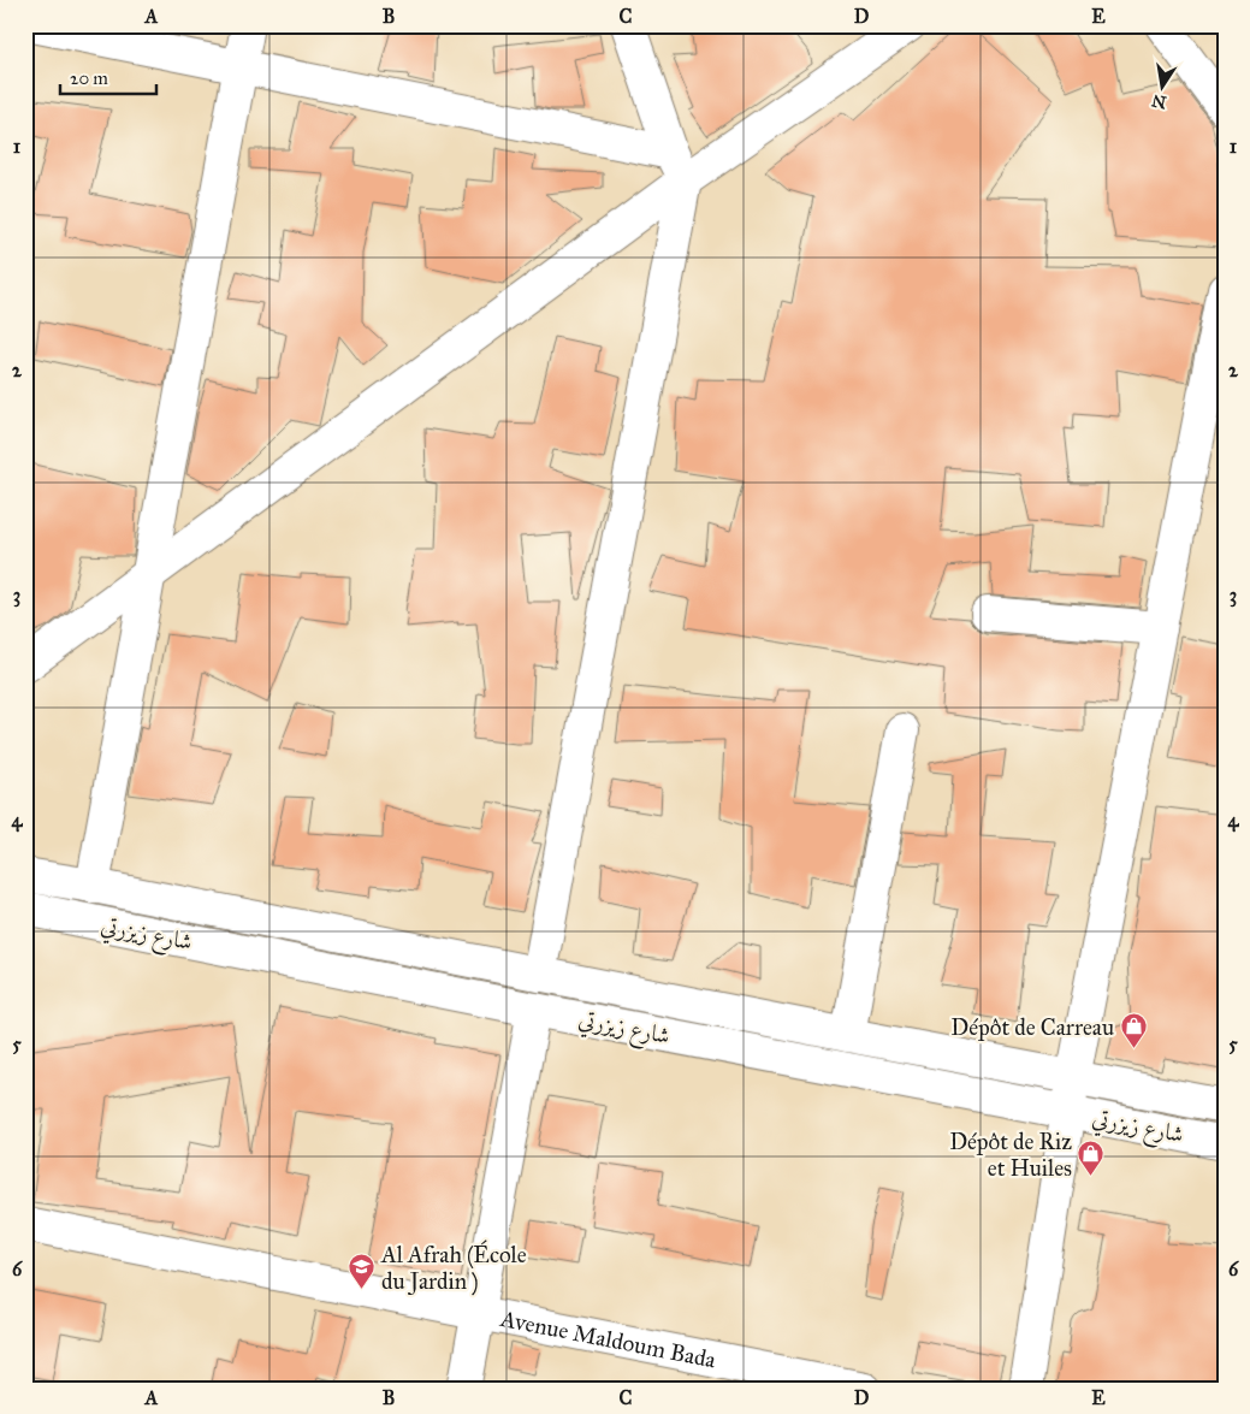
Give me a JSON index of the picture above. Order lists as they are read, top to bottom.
{
  "streets": {
    "street": ["شارع زيزرتي", "Avenue Maldoum Bada"]
  },
  "places": {
    "shop": ["Dépôt de Carreau", "Dépôt de Riz et Huiles"],
    "school or university": ["Al Afrah (École du Jardin )"]
  },
  "scale_bar": "20 m",
  "north": "bottom",
  "grid": {
    "columns": [
      "A",
      "B",
      "C",
      "D",
      "E"
    ],
    "rows": [
      "1",
      "2",
      "3",
      "4",
      "5",
      "6"
    ]
  }
}
